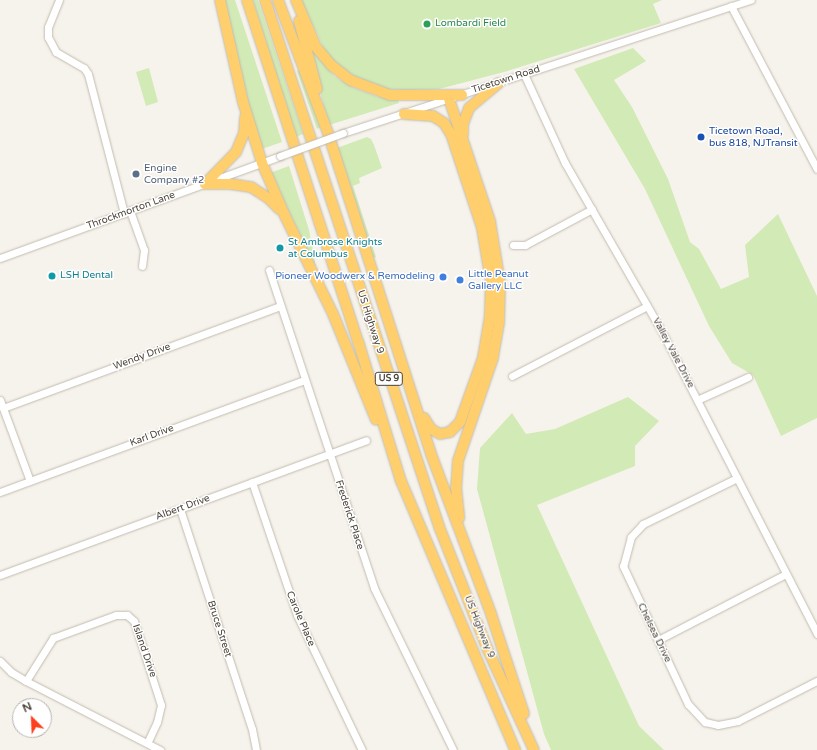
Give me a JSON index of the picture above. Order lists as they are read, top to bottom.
{
  "streets": {
    "highway": ["US Highway 9", "US 9"],
    "street": [
      "Ticetown Road",
      "Throckmorton Lane",
      "Valley Vale Drive",
      "Wendy Drive",
      "Karl Drive",
      "Albert Drive",
      "Frederick Place",
      "Carole Place",
      "Bruce Street",
      "Chelsea Drive",
      "Island Drive"
    ]
  },
  "crossings": [
    ["Ticetown Road", "Throckmorton Lane"],
    ["Ticetown Road", "Valley Vale Drive"],
    ["Valley Vale Drive", "Chelsea Drive"],
    ["Wendy Drive", "Frederick Place"],
    ["Karl Drive", "Frederick Place"],
    ["Albert Drive", "Frederick Place"],
    ["Albert Drive", "Carole Place"],
    ["Albert Drive", "Bruce Street"]
  ],
  "places": [
    "Lombardi Field",
    "Ticetown Road, bus 818, NJTransit",
    "Engine Company #2",
    "St Ambrose Knights at Columbus",
    "LSH Dental",
    "Pioneer Woodwerx & Remodeling",
    "Little Peanut Gallery LLC"
  ],
  "north": "top left"
}
